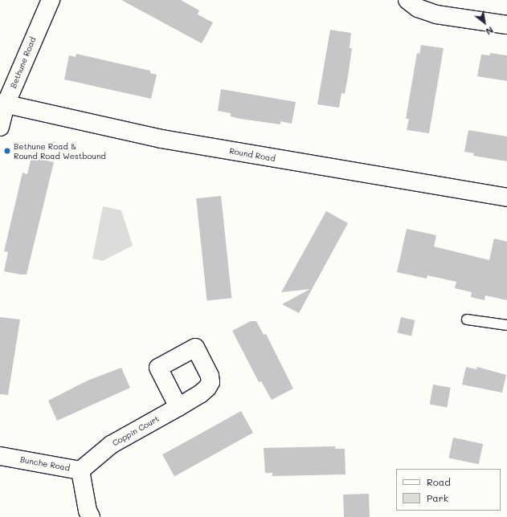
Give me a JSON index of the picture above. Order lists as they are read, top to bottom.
{
  "streets": {
    "street": [
      "Bethune Road",
      "Round Road",
      "Coppin Court",
      "Bunche Road"
    ]
  },
  "crossings": [
    ["Bethune Road", "Round Road"],
    ["Coppin Court", "Bunche Road"]
  ],
  "places": ["Bethune Road & Round Road Westbound"],
  "legend": ["Road", "Park"],
  "north": "bottom right"
}
